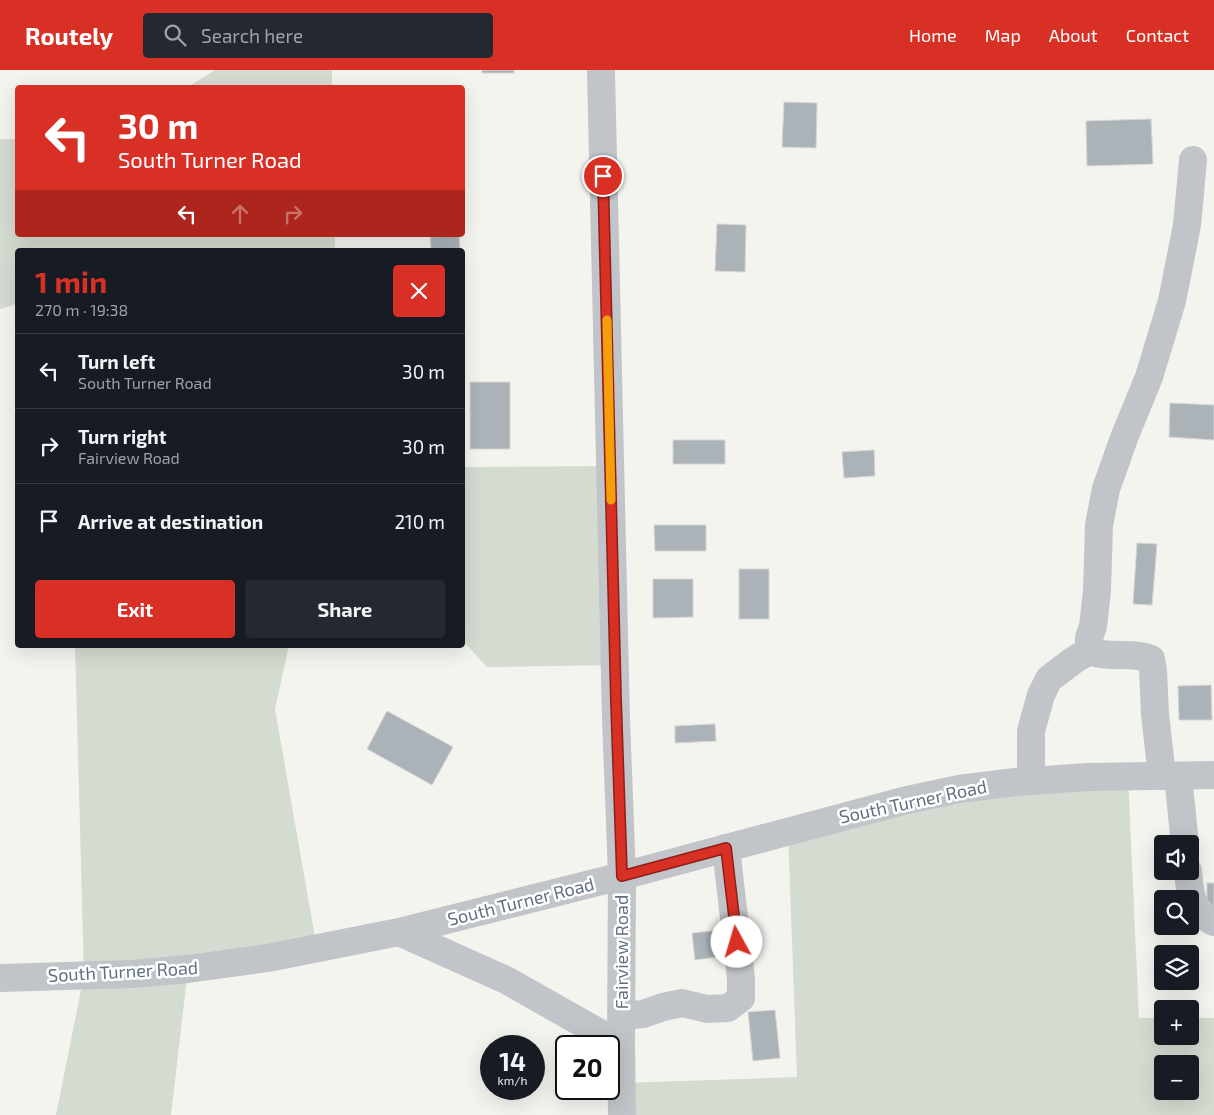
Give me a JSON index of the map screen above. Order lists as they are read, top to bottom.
{
  "streets": {
    "street": ["South Turner Road", "Fairview Road"]
  },
  "crossings": [
    ["South Turner Road", "Fairview Road"]
  ],
  "page": {
    "header": "Routely",
    "search": "Search here",
    "nav": [
      "Home",
      "Map",
      "About",
      "Contact"
    ],
    "turn": ["30 m", "South Turner Road"],
    "heading": ["1 min", "270 m · 19:38"],
    "list": [
      {
        "name": "Turn left",
        "note": "South Turner Road",
        "value": "30 m"
      },
      {
        "name": "Turn right",
        "note": "Fairview Road",
        "value": "30 m"
      },
      {
        "name": "Arrive at destination",
        "value": "210 m"
      }
    ],
    "buttons": ["Exit", "Share"],
    "map_buttons": ["+", "−"],
    "speed": "14 km/h",
    "limit": "20"
  }
}
